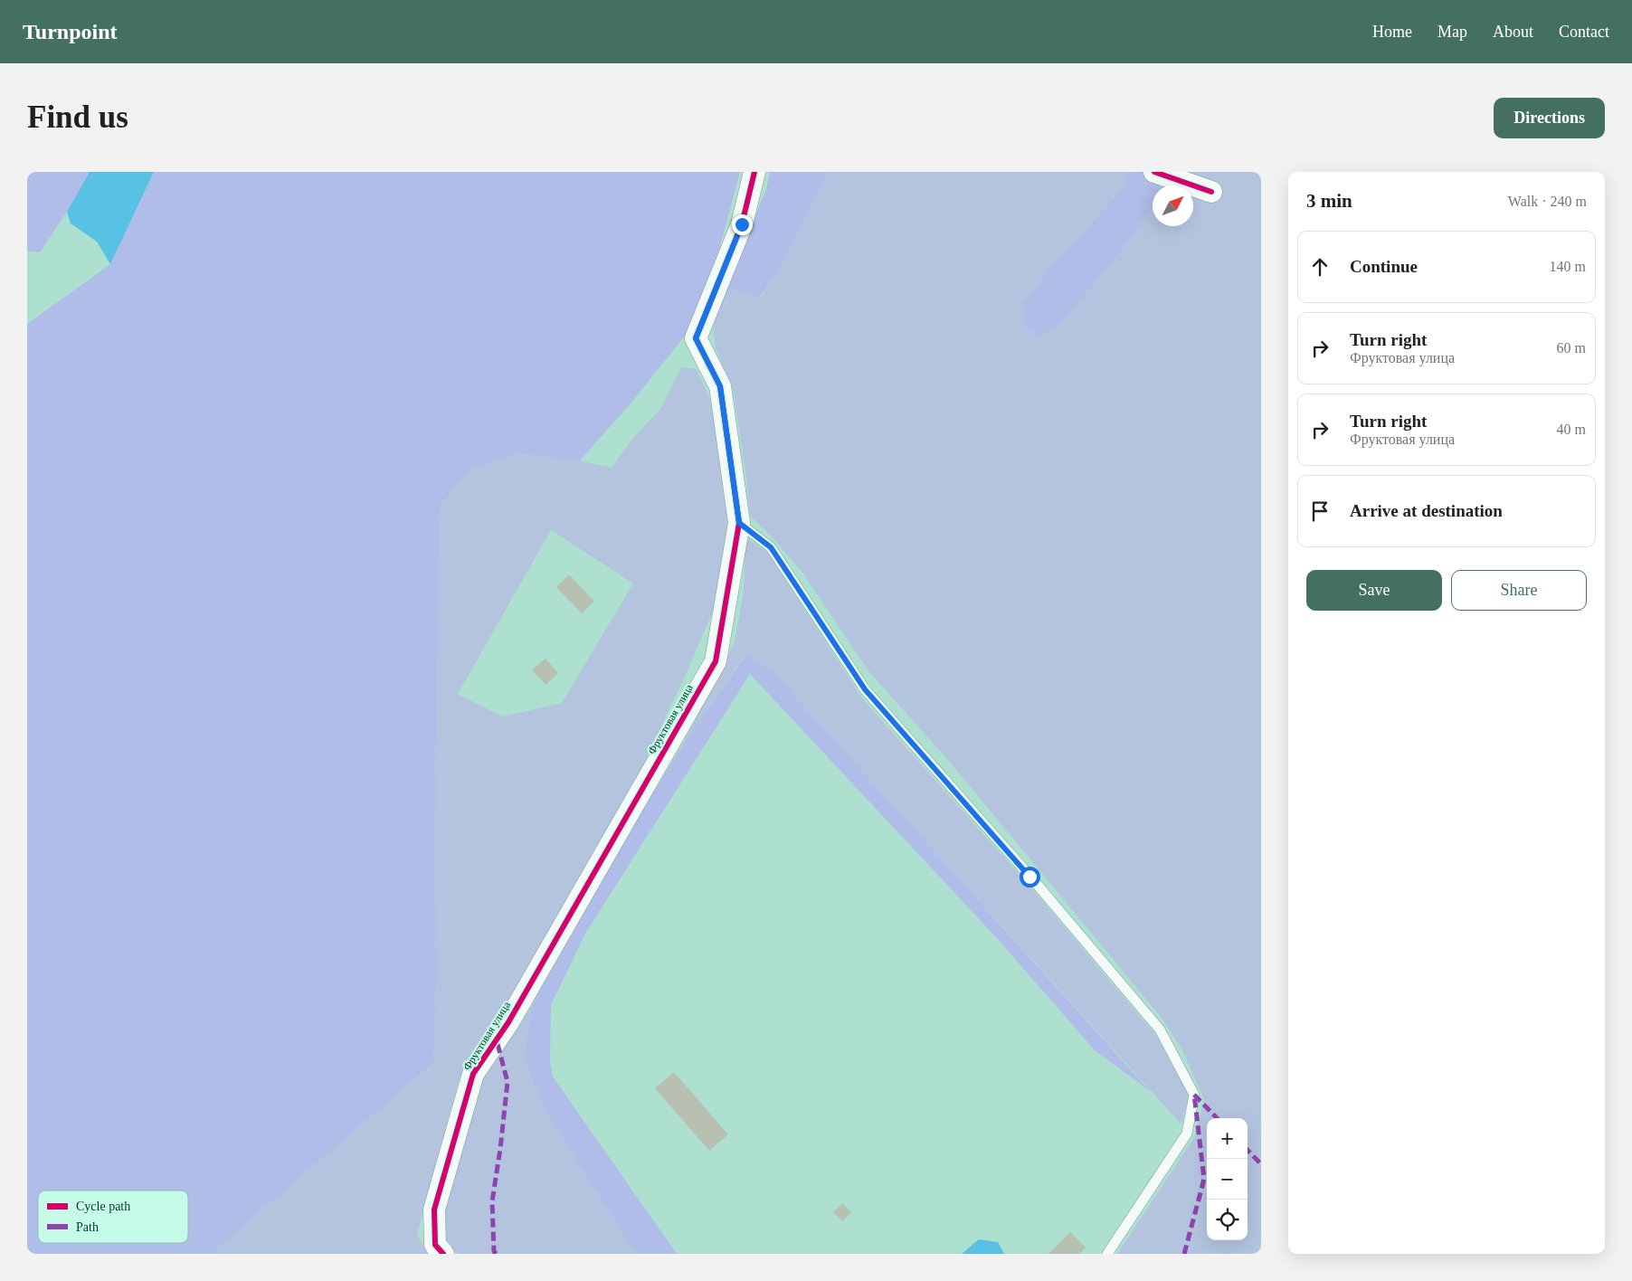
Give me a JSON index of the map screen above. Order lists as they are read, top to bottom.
{
  "streets": {
    "street": ["Фруктовая улица"]
  },
  "legend": ["Cycle path", "Path"],
  "north": "top right",
  "page": {
    "header": "Turnpoint",
    "nav": [
      "Home",
      "Map",
      "About",
      "Contact"
    ],
    "buttons": [
      "Directions",
      ["Save", "Share"]
    ],
    "title": "Find us",
    "heading": ["3 min", "Walk · 240 m"],
    "list": [
      ["Continue", "140 m"],
      ["Turn right", "Фруктовая улица", "60 m"],
      ["Turn right", "Фруктовая улица", "40 m"],
      "Arrive at destination"
    ],
    "map_buttons": ["+", "−"]
  }
}
